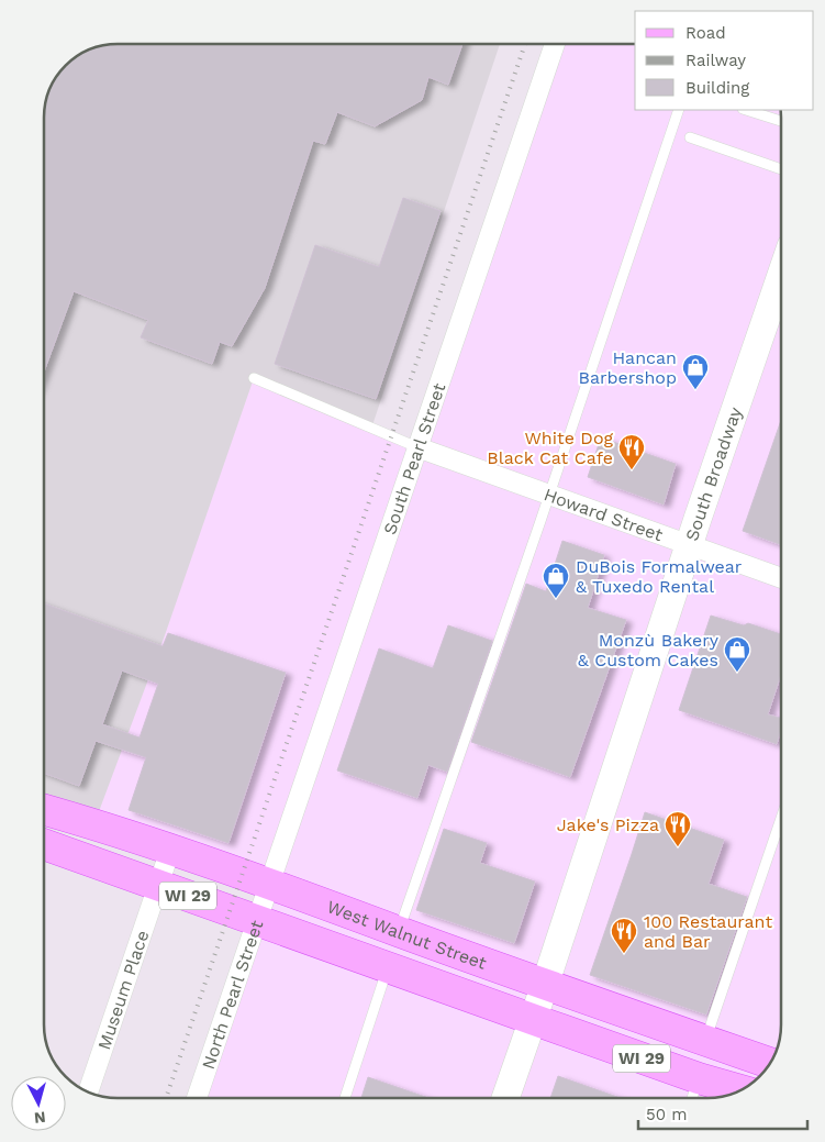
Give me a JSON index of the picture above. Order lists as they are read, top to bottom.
{
  "streets": {
    "main road": ["WI 29", "West Walnut Street"],
    "street": [
      "South Pearl Street",
      "South Broadway",
      "Howard Street",
      "Museum Place",
      "North Pearl Street"
    ]
  },
  "crossings": [
    ["South Pearl Street", "Howard Street"],
    ["South Pearl Street", "West Walnut Street"],
    ["South Pearl Street", "North Pearl Street"],
    ["South Broadway", "Howard Street"],
    ["South Broadway", "WI 29"],
    ["South Broadway", "West Walnut Street"],
    ["WI 29", "Museum Place"],
    ["WI 29", "North Pearl Street"],
    ["West Walnut Street", "Museum Place"],
    ["West Walnut Street", "North Pearl Street"]
  ],
  "places": {
    "shop": ["Hancan Barbershop", "DuBois Formalwear & Tuxedo Rental", "Monzù Bakery & Custom Cakes"],
    "restaurant": ["White Dog Black Cat Cafe", "Jake's Pizza", "100 Restaurant and Bar"]
  },
  "legend": ["Road", "Railway", "Building"],
  "scale_bar": "50 m",
  "north": "bottom"
}
